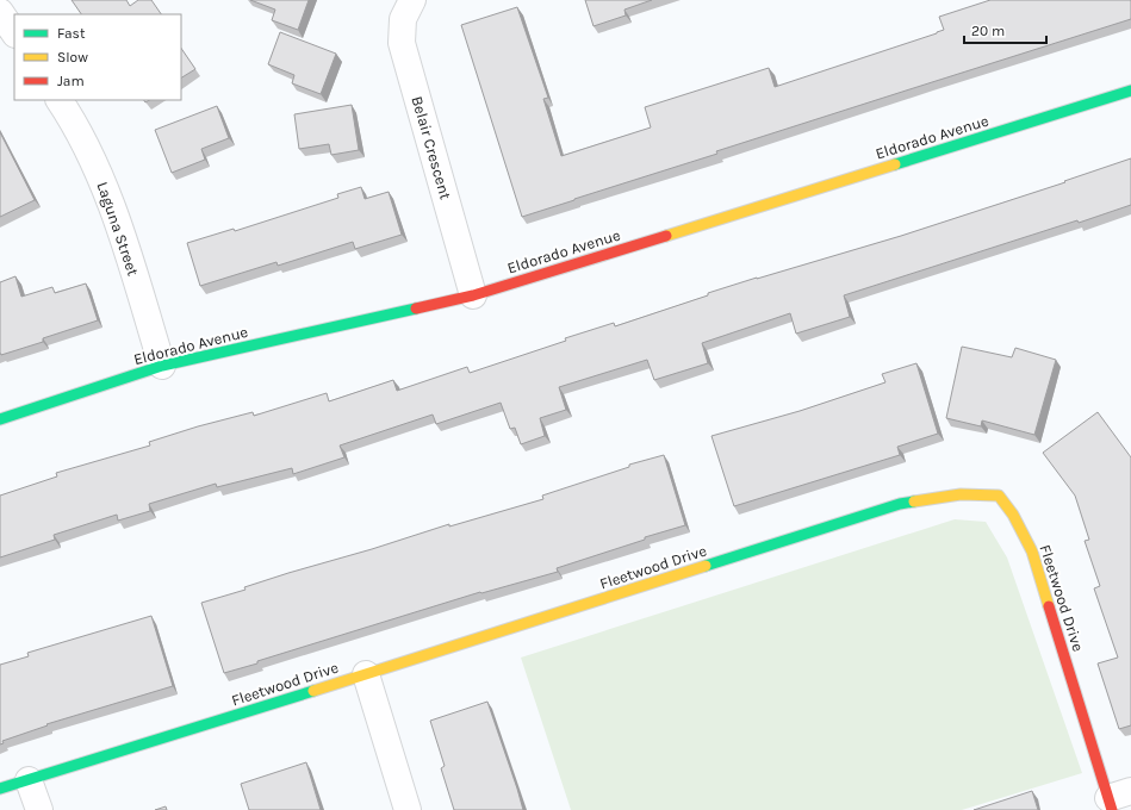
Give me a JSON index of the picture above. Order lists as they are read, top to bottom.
{
  "streets": {
    "street": [
      "Eldorado Avenue",
      "Belair Crescent",
      "Laguna Street",
      "Fleetwood Drive"
    ]
  },
  "crossings": [
    ["Eldorado Avenue", "Belair Crescent"],
    ["Eldorado Avenue", "Laguna Street"]
  ],
  "legend": ["Fast", "Slow", "Jam"],
  "scale_bar": "20 m"
}
